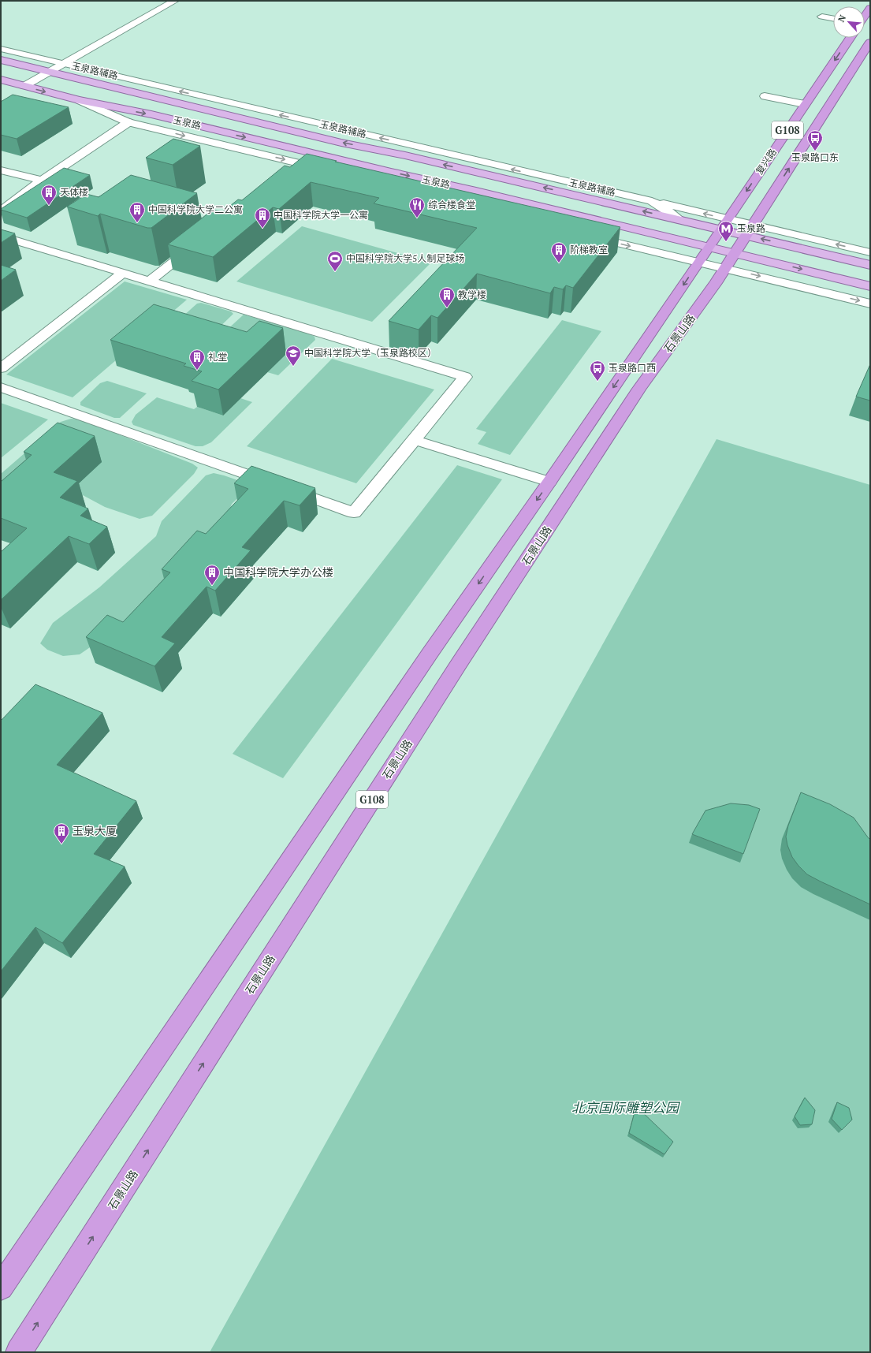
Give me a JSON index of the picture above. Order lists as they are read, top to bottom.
{
  "streets": {
    "highway": ["G108", "复兴路", "石景山路"],
    "main road": ["玉泉路"],
    "street": ["玉泉路辅路"]
  },
  "crossings": [
    ["玉泉路辅路", "玉泉路"],
    ["玉泉路", "G108"],
    ["玉泉路", "复兴路"],
    ["玉泉路", "石景山路"],
    ["G108", "复兴路"],
    ["G108", "石景山路"]
  ],
  "parks": ["北京国际雕塑公园"],
  "places": {
    "bus stop": ["玉泉路口东", "玉泉路口西"],
    "building": [
      "天体楼",
      "中国科学院大学二公寓",
      "中国科学院大学一公寓",
      "阶梯教室",
      "教学楼",
      "礼堂",
      "中国科学院大学办公楼",
      "玉泉大厦"
    ],
    "restaurant": ["综合楼食堂"],
    "metro station": ["玉泉路"],
    "sports": ["中国科学院大学5人制足球场"],
    "school or university": ["中国科学院大学（玉泉路校区）"]
  },
  "north": "top left"
}
